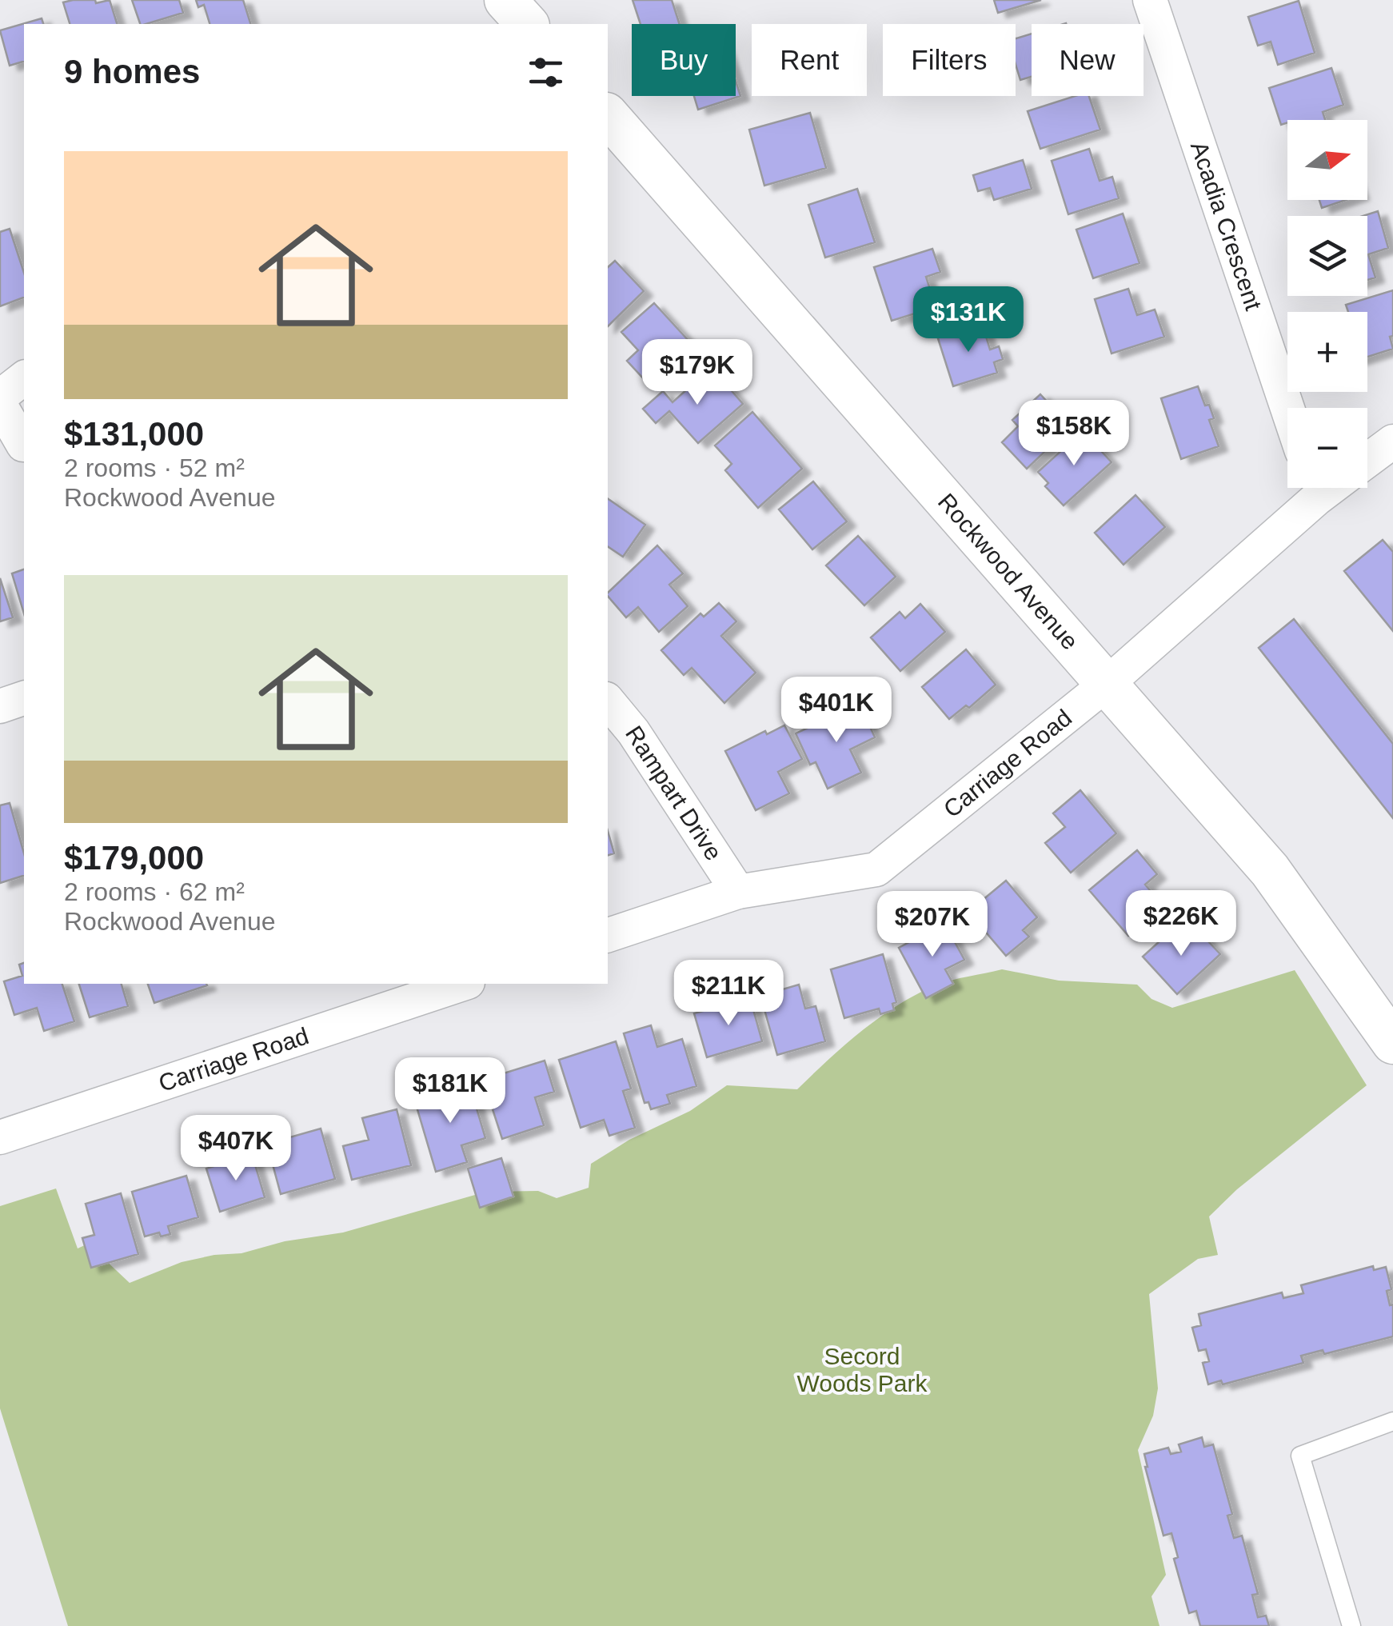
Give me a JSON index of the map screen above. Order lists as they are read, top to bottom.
{
  "streets": {
    "street": [
      "Acadia Crescent",
      "Rockwood Avenue",
      "Carriage Road",
      "Rampart Drive"
    ]
  },
  "crossings": [
    ["Rockwood Avenue", "Carriage Road"],
    ["Carriage Road", "Rampart Drive"]
  ],
  "parks": ["Secord Woods Park"],
  "north": "right",
  "page": {
    "chip": [
      "Buy",
      "Rent",
      "Filters",
      "New"
    ],
    "heading": "9 homes",
    "map_buttons": ["+", "−"],
    "list": [
      {
        "name": "$131,000",
        "note": "2 rooms · 52 m² · Rockwood Avenue"
      },
      {
        "name": "$179,000",
        "note": "2 rooms · 62 m² · Rockwood Avenue"
      }
    ],
    "price": [
      "$131K",
      "$179K",
      "$158K",
      "$401K",
      "$226K",
      "$207K",
      "$211K",
      "$181K",
      "$407K"
    ]
  }
}
